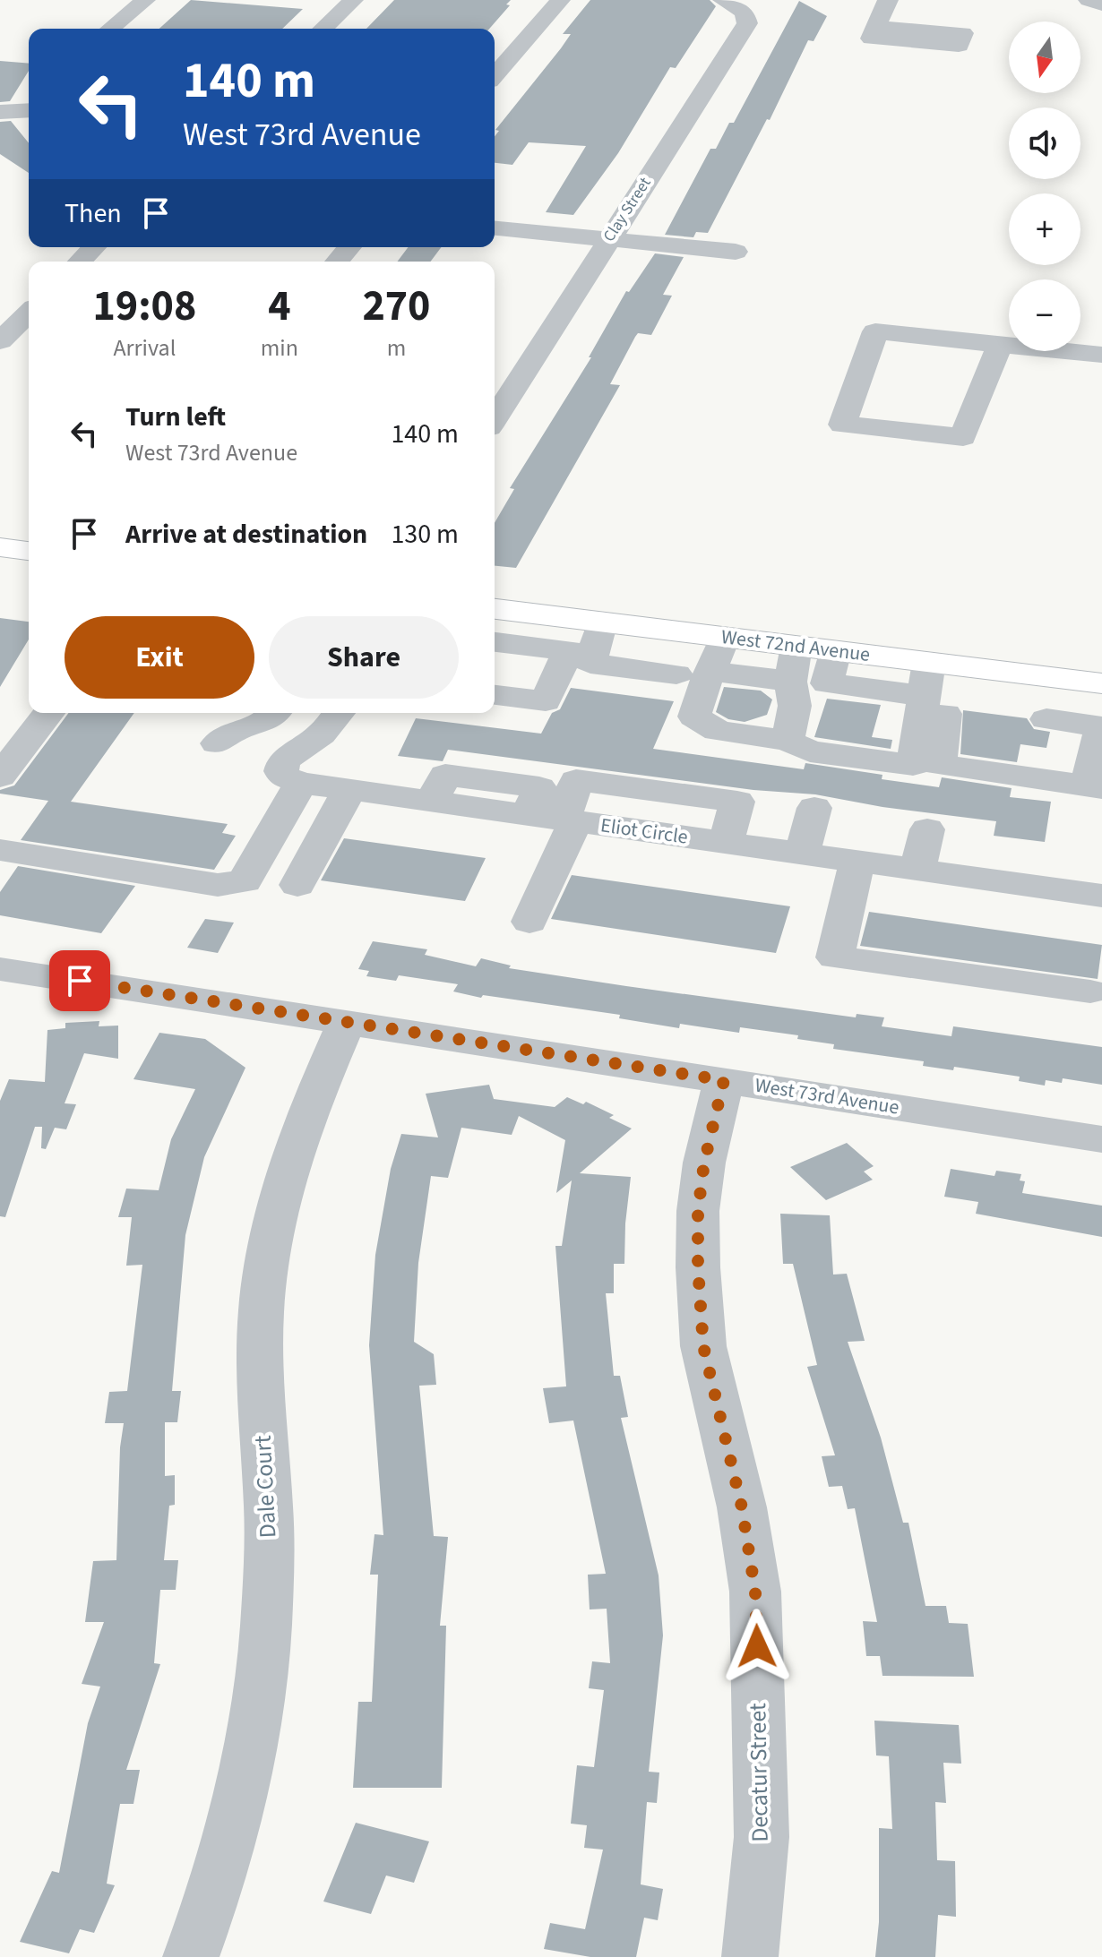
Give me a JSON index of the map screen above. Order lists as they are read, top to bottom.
{
  "streets": {
    "main road": ["West 72nd Avenue"],
    "street": [
      "Clay Street",
      "Eliot Circle",
      "West 73rd Avenue",
      "Dale Court",
      "Decatur Street"
    ]
  },
  "crossings": [
    ["West 73rd Avenue", "Dale Court"],
    ["West 73rd Avenue", "Decatur Street"]
  ],
  "north": "bottom",
  "page": {
    "map_buttons": ["+", "−"],
    "turn": ["140 m", "West 73rd Avenue"],
    "then": "Then",
    "eta": [
      "19:08",
      "Arrival",
      "4",
      "min",
      "270",
      "m"
    ],
    "list": [
      {
        "name": "Turn left",
        "note": "West 73rd Avenue",
        "value": "140 m"
      },
      {
        "name": "Arrive at destination",
        "value": "130 m"
      }
    ],
    "buttons": ["Exit", "Share"]
  }
}
